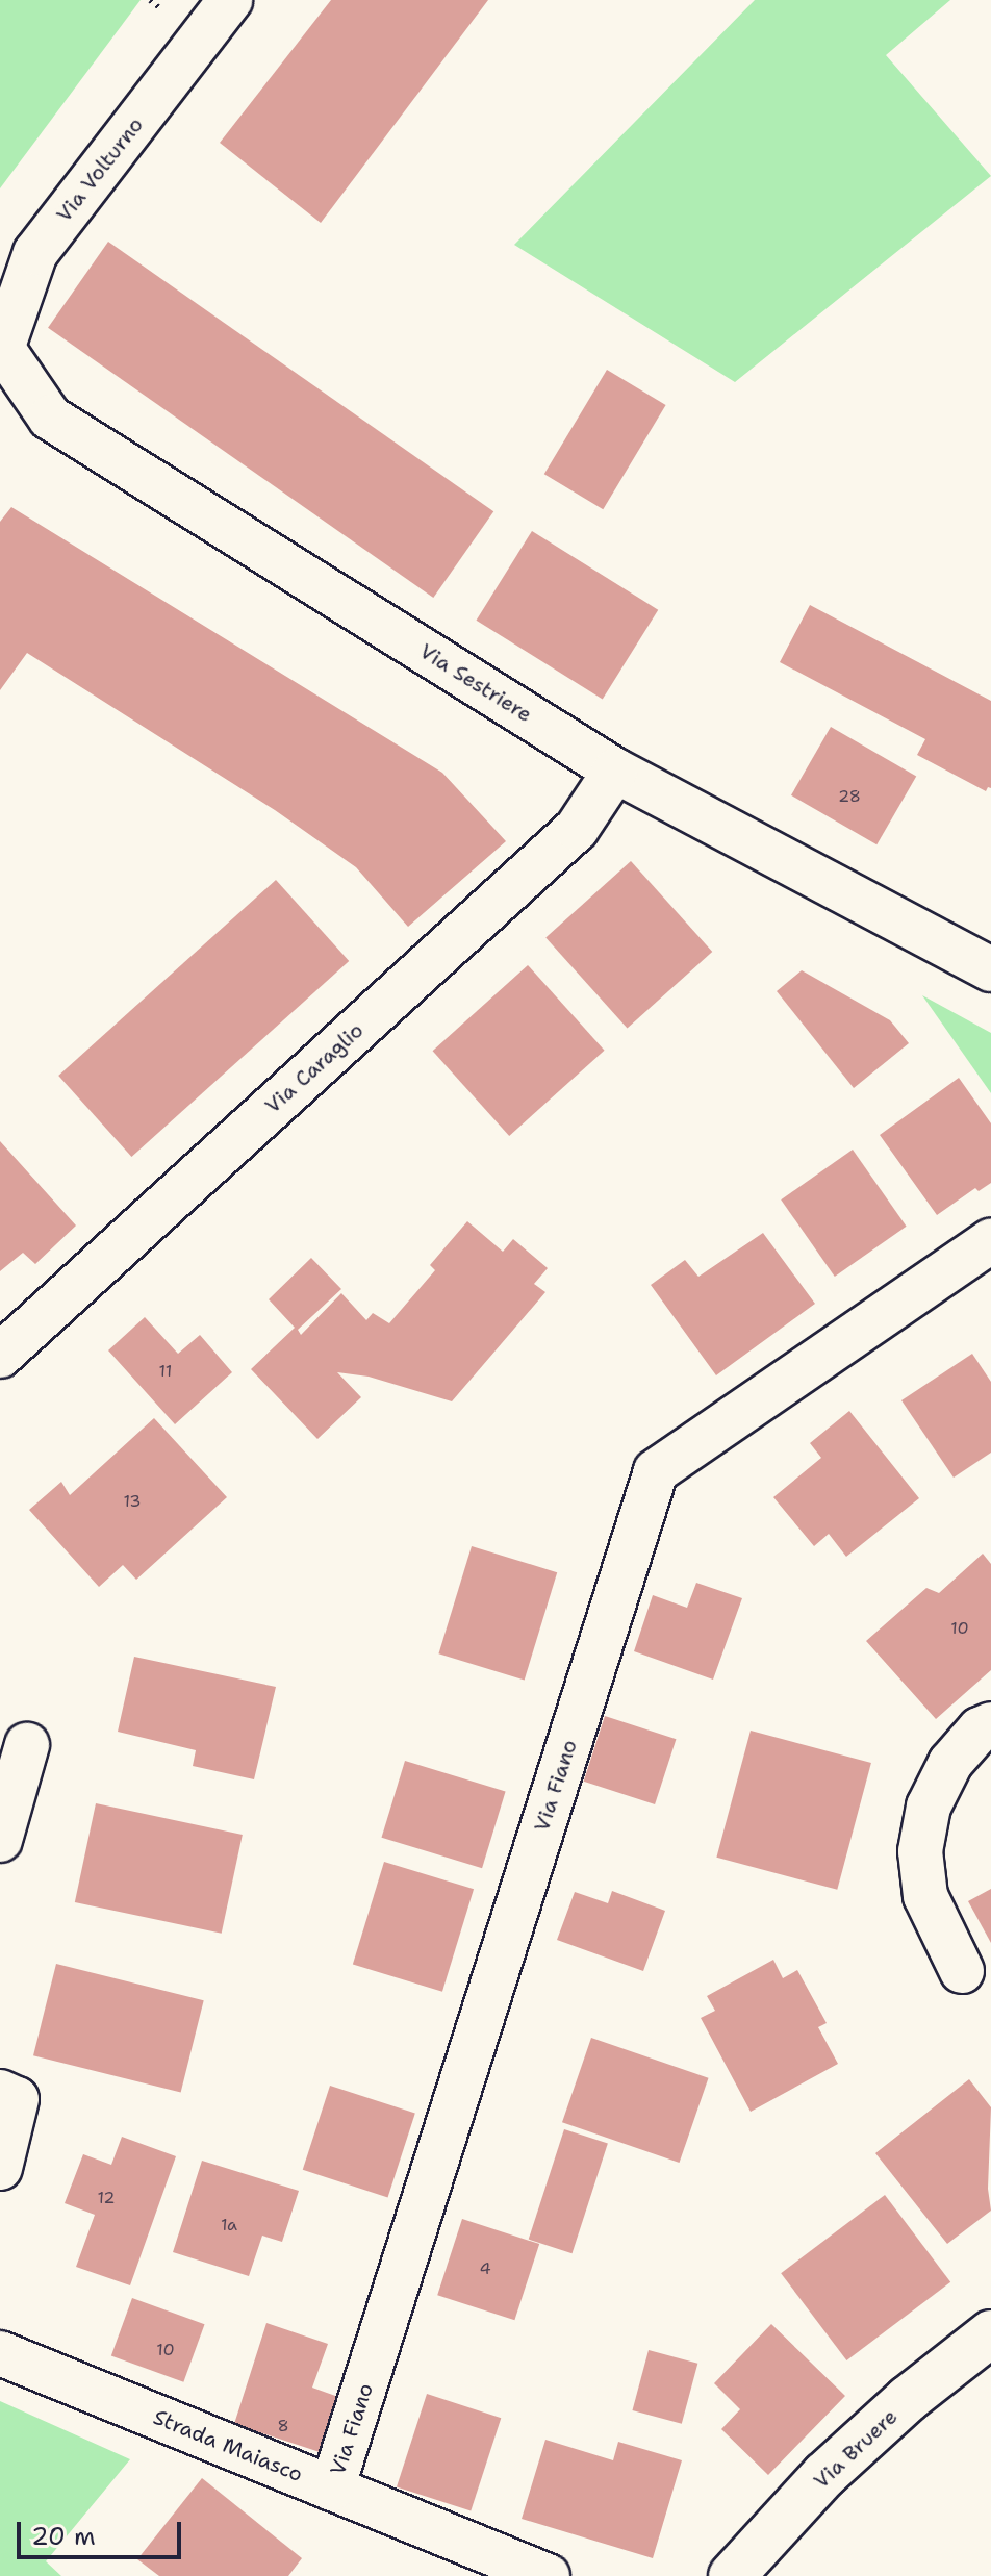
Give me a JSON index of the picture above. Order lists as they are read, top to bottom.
{
  "streets": {
    "street": [
      "Via Volturno",
      "Via Sestriere",
      "Via Caraglio",
      "Via Fiano",
      "Strada Maiasco",
      "Via Bruere"
    ]
  },
  "crossings": [
    ["Via Volturno", "Via Sestriere"],
    ["Via Sestriere", "Via Caraglio"],
    ["Via Fiano", "Strada Maiasco"]
  ],
  "house_numbers": [
    "28",
    "11",
    "13",
    "10",
    "12",
    "1a",
    "4",
    "10",
    "8"
  ],
  "scale_bar": "20 m"
}
